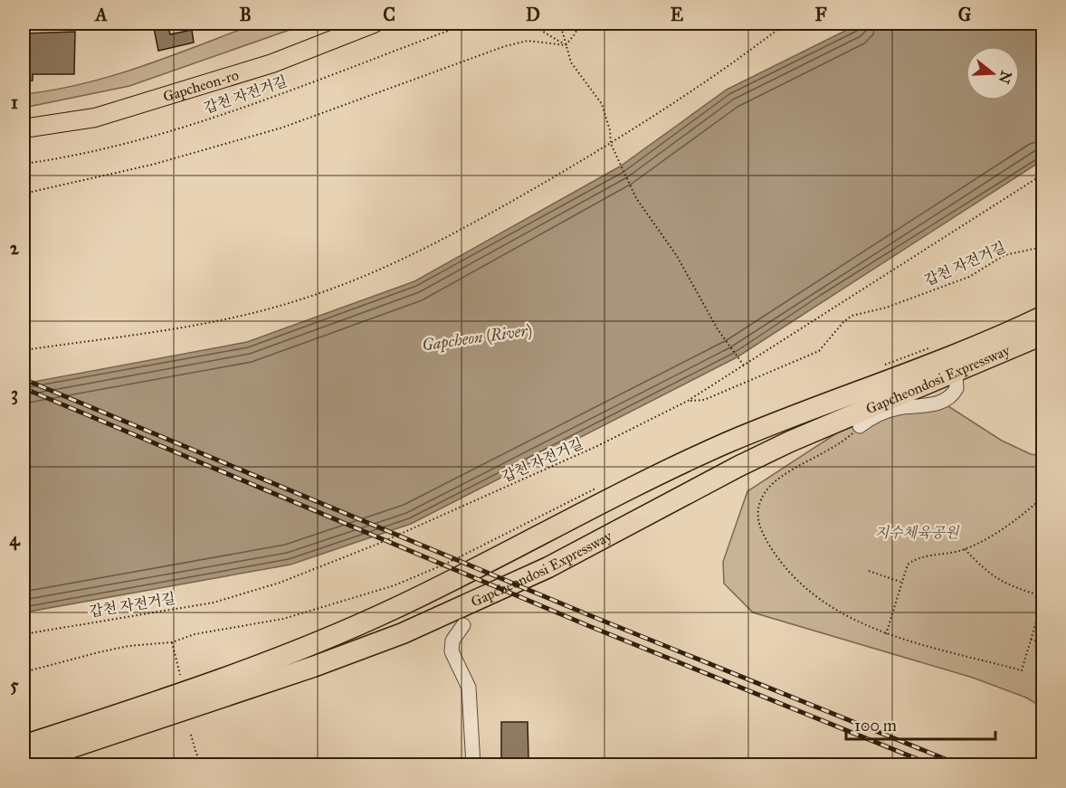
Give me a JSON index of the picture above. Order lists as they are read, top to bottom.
{
  "streets": {
    "highway": ["Gapcheondosi Expressway"],
    "main road": ["Gapcheon-ro"],
    "path": ["갑천 자전거길"]
  },
  "water": ["Gapcheon (River)"],
  "parks": ["지수체육공원"],
  "scale_bar": "100 m",
  "north": "right",
  "grid": {
    "columns": [
      "A",
      "B",
      "C",
      "D",
      "E",
      "F",
      "G"
    ],
    "rows": [
      "1",
      "2",
      "3",
      "4",
      "5"
    ]
  }
}
